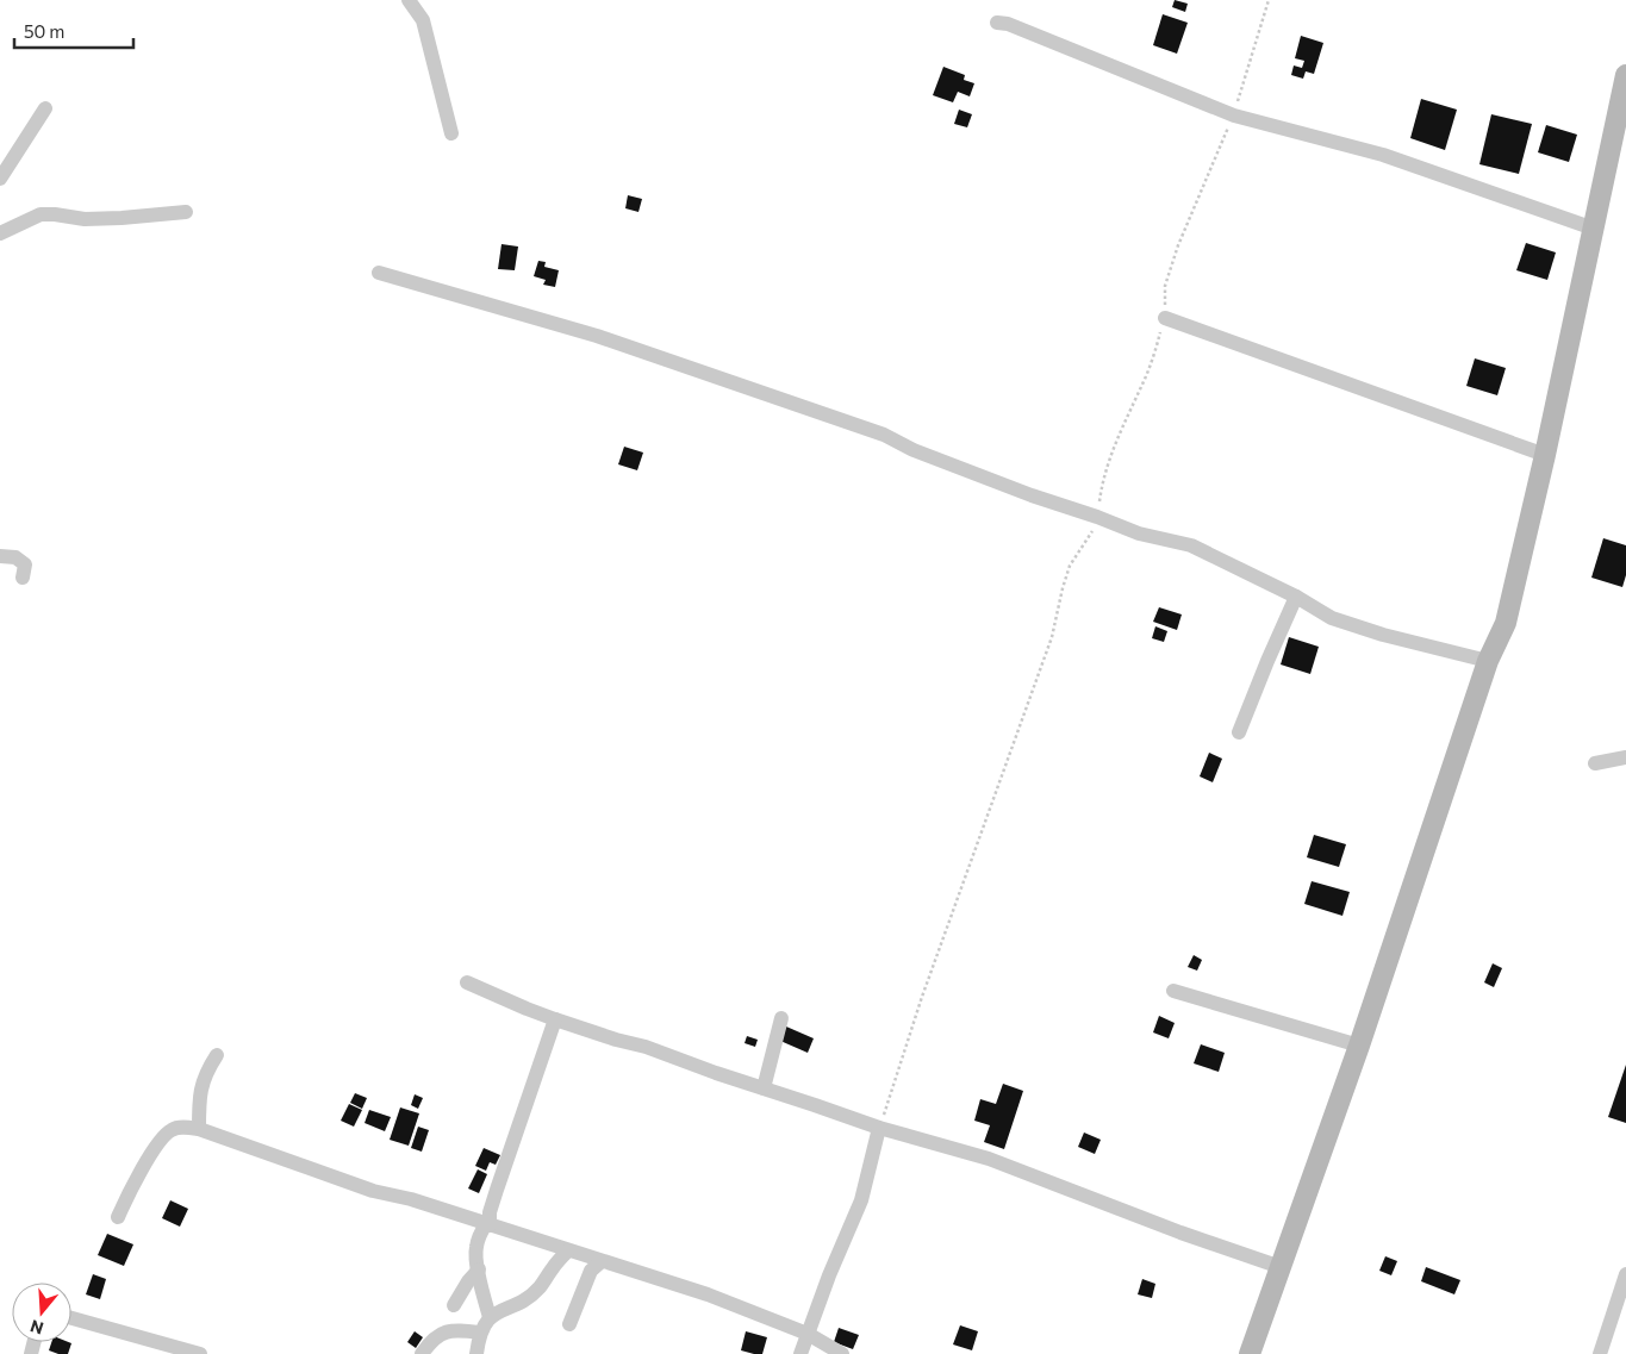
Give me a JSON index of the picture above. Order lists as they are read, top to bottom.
{
  "scale_bar": "50 m",
  "north": "bottom"
}
